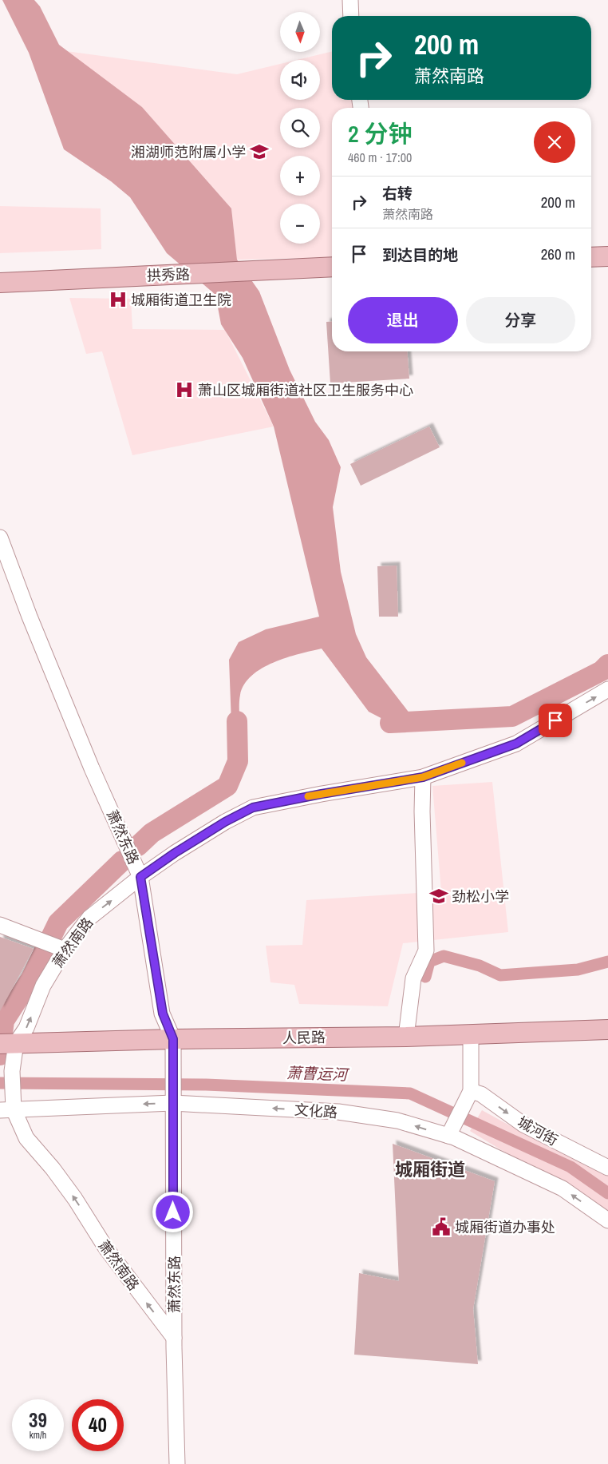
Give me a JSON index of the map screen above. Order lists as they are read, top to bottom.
{
  "streets": {
    "main road": ["拱秀路", "人民路"],
    "street": [
      "萧然东路",
      "萧然南路",
      "文化路",
      "城河街"
    ]
  },
  "crossings": [
    ["萧然东路", "萧然南路"],
    ["萧然东路", "人民路"],
    ["萧然东路", "文化路"],
    ["萧然南路", "人民路"],
    ["萧然南路", "文化路"]
  ],
  "one_way": ["文化路", "城河街"],
  "districts": ["城厢街道"],
  "water": ["萧曹运河"],
  "places": {
    "school or university": ["湘湖师范附属小学", "劲松小学"],
    "hospital": ["城厢街道卫生院", "萧山区城厢街道社区卫生服务中心"],
    "public building": ["城厢街道办事处"]
  },
  "north": "bottom",
  "page": {
    "map_buttons": ["+", "−"],
    "turn": ["200 m", "萧然南路"],
    "heading": ["2 分钟", "460 m · 17:00"],
    "list": [
      {
        "name": "右转",
        "note": "萧然南路",
        "value": "200 m"
      },
      {
        "name": "到达目的地",
        "value": "260 m"
      }
    ],
    "buttons": ["退出", "分享"],
    "speed": "39 km/h",
    "limit": "40"
  }
}
